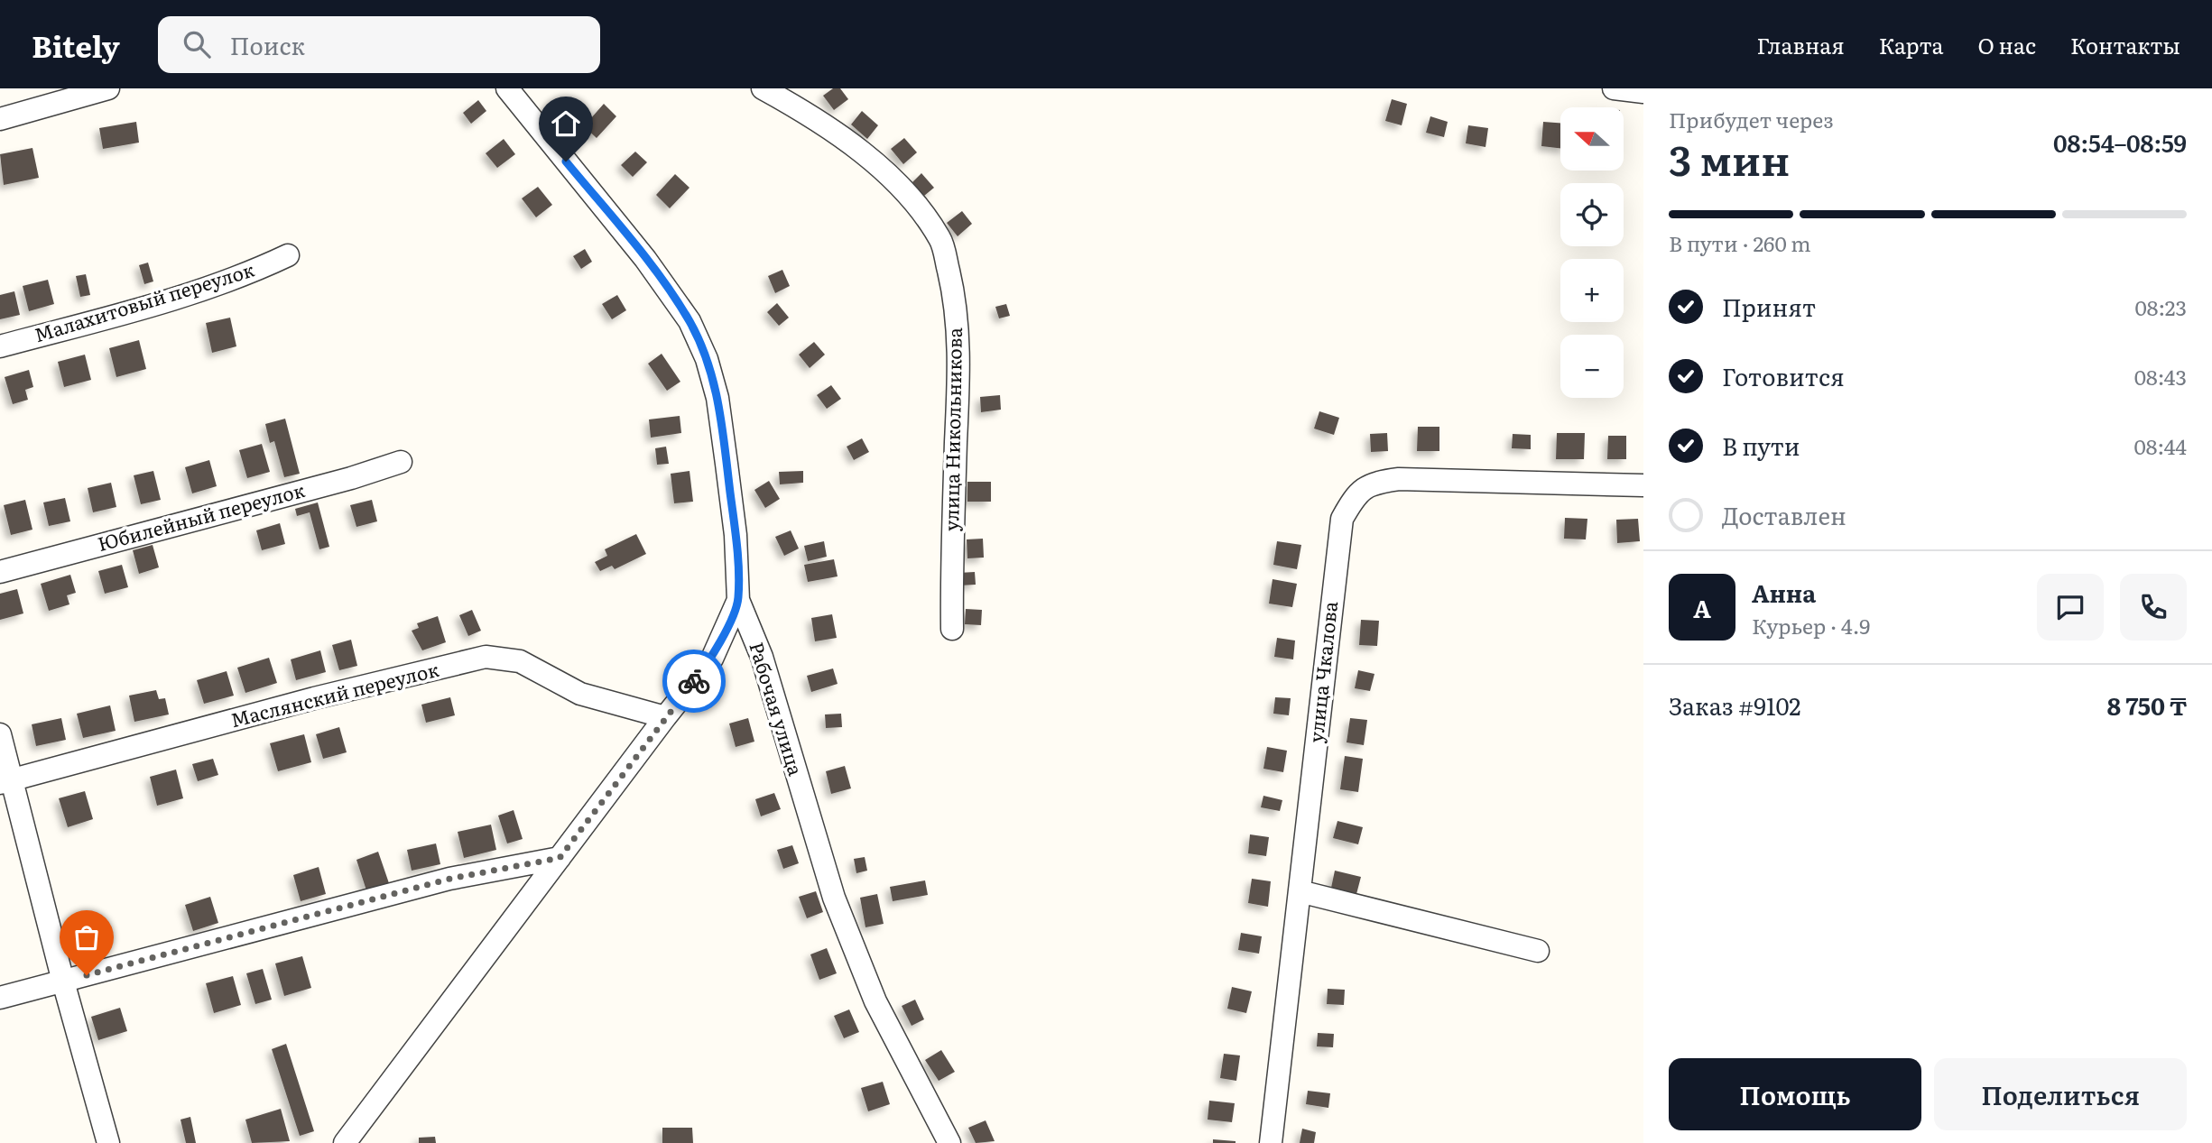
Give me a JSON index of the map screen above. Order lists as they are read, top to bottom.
{
  "streets": {
    "street": [
      "Малахитовый переулок",
      "улица Никольникова",
      "Юбилейный переулок",
      "улица Чкалова",
      "Маслянский переулок",
      "Рабочая улица"
    ]
  },
  "north": "left",
  "page": {
    "header": "Bitely",
    "search": "Поиск",
    "nav": [
      "Главная",
      "Карта",
      "О нас",
      "Контакты"
    ],
    "heading": ["3 мин", "Прибудет через", "08:54–08:59"],
    "panel": [
      "Анна",
      "Курьер · 4.9",
      "Заказ #9102",
      "8 750 ₸"
    ],
    "map_buttons": ["+", "−"],
    "bar": "В пути · 260 m",
    "list": [
      ["Принят", "08:23"],
      ["Готовится", "08:43"],
      ["В пути", "08:44"],
      "Доставлен"
    ],
    "round": "А",
    "buttons": ["Помощь", "Поделиться"]
  }
}
